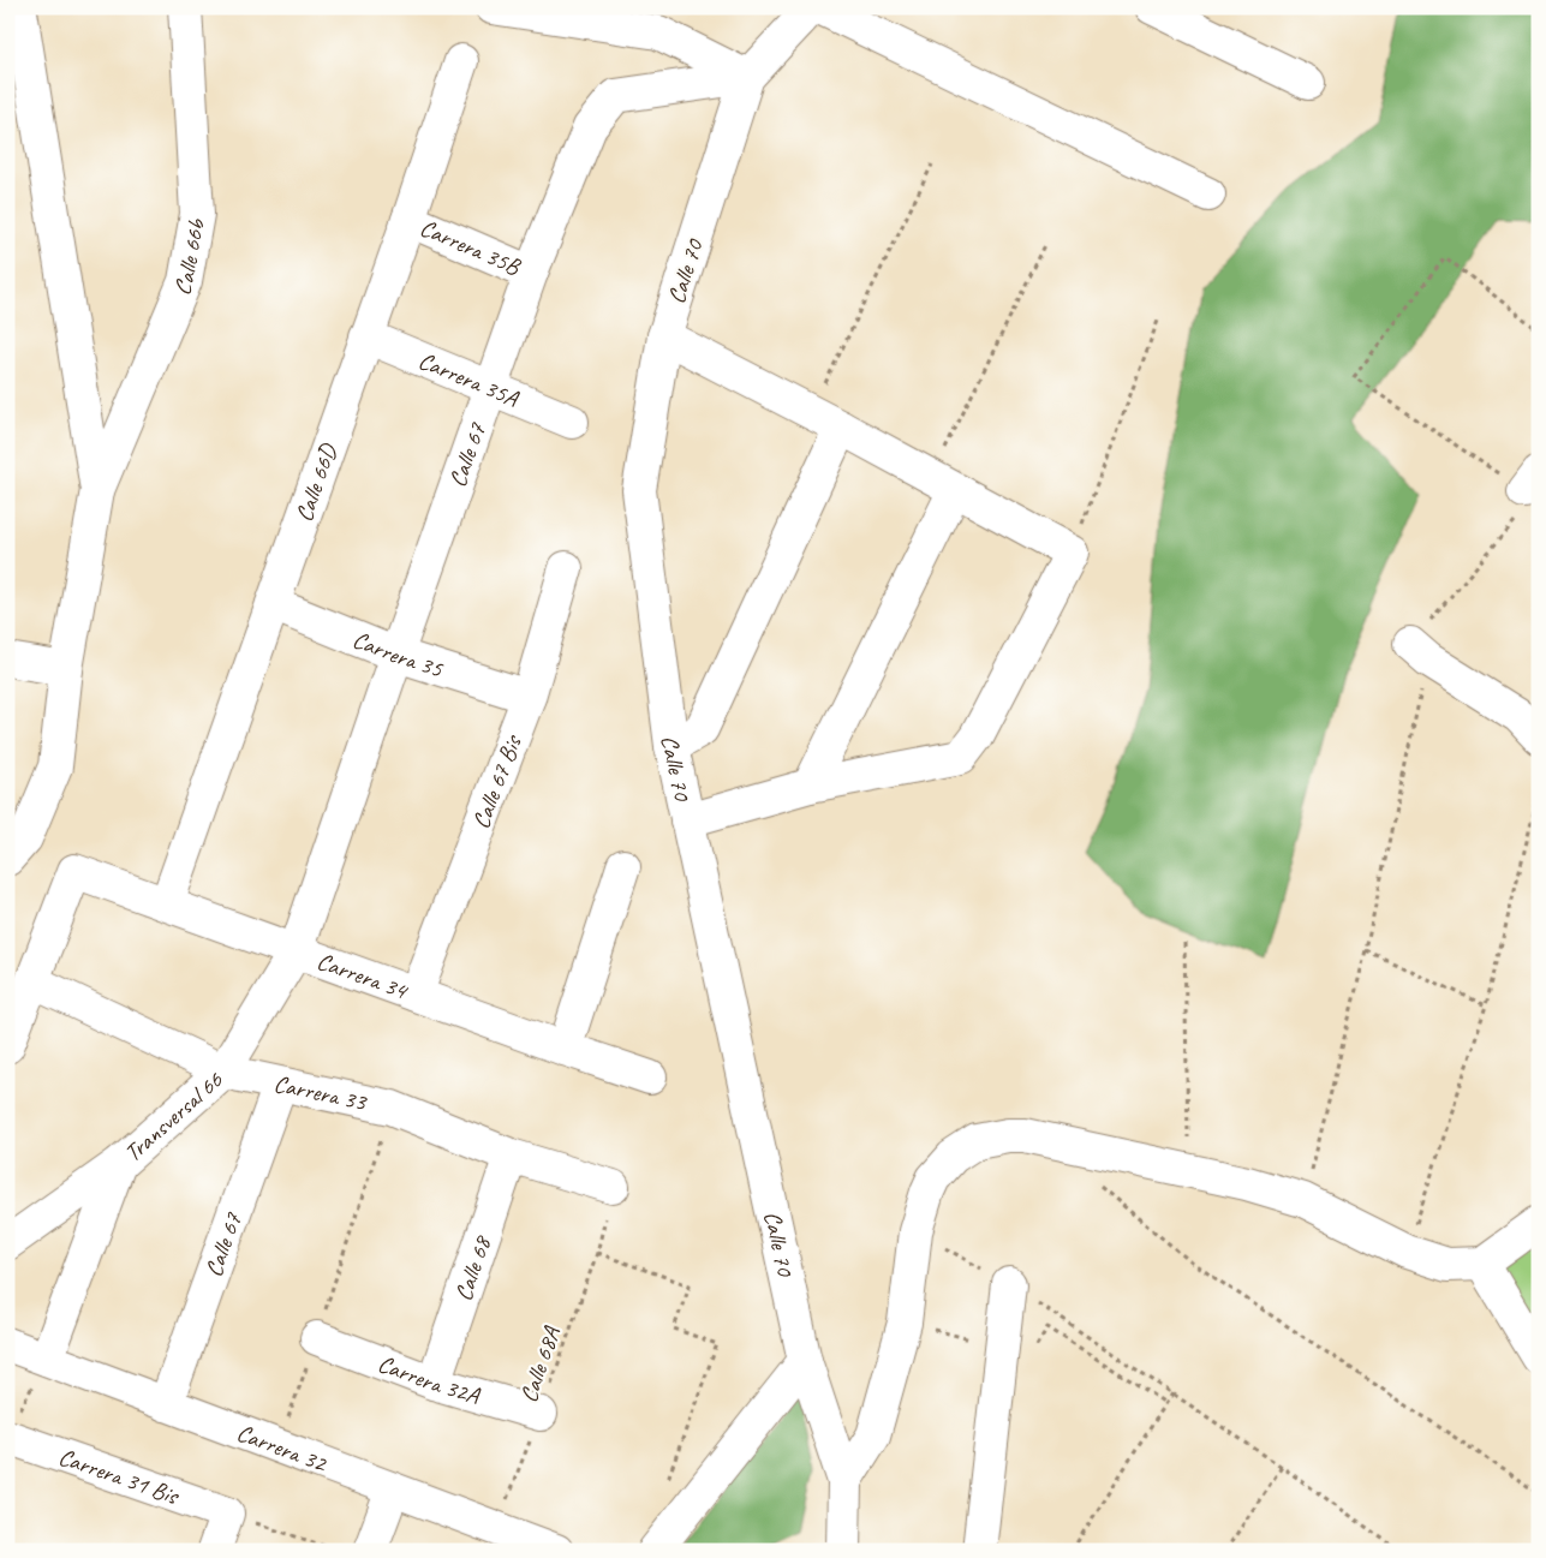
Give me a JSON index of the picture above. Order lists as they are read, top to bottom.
{
  "streets": {
    "street": [
      "Carrera 35B",
      "Calle 66b",
      "Calle 70",
      "Carrera 35A",
      "Calle 67",
      "Calle 66D",
      "Carrera 35",
      "Calle 67 Bis",
      "Carrera 34",
      "Carrera 33",
      "Transversal 66",
      "Calle 68",
      "Carrera 32A",
      "Carrera 32",
      "Carrera 31 Bis"
    ],
    "path": ["Calle 68A"]
  },
  "crossings": [
    ["Carrera 35B", "Calle 67"],
    ["Carrera 35B", "Calle 66D"],
    ["Calle 70", "Calle 67"],
    ["Carrera 35A", "Calle 67"],
    ["Carrera 35A", "Calle 66D"],
    ["Calle 67", "Carrera 35"],
    ["Calle 67", "Carrera 34"],
    ["Calle 67", "Carrera 33"],
    ["Calle 67", "Transversal 66"],
    ["Calle 67", "Carrera 32"],
    ["Calle 66D", "Carrera 35"],
    ["Calle 66D", "Carrera 34"],
    ["Carrera 35", "Calle 67 Bis"],
    ["Calle 67 Bis", "Carrera 34"],
    ["Carrera 34", "Carrera 33"],
    ["Carrera 34", "Transversal 66"],
    ["Carrera 33", "Transversal 66"],
    ["Carrera 33", "Calle 68"],
    ["Carrera 33", "Calle 68A"],
    ["Calle 68", "Carrera 32A"],
    ["Calle 68A", "Carrera 32A"],
    ["Calle 68A", "Carrera 32"]
  ]
}
